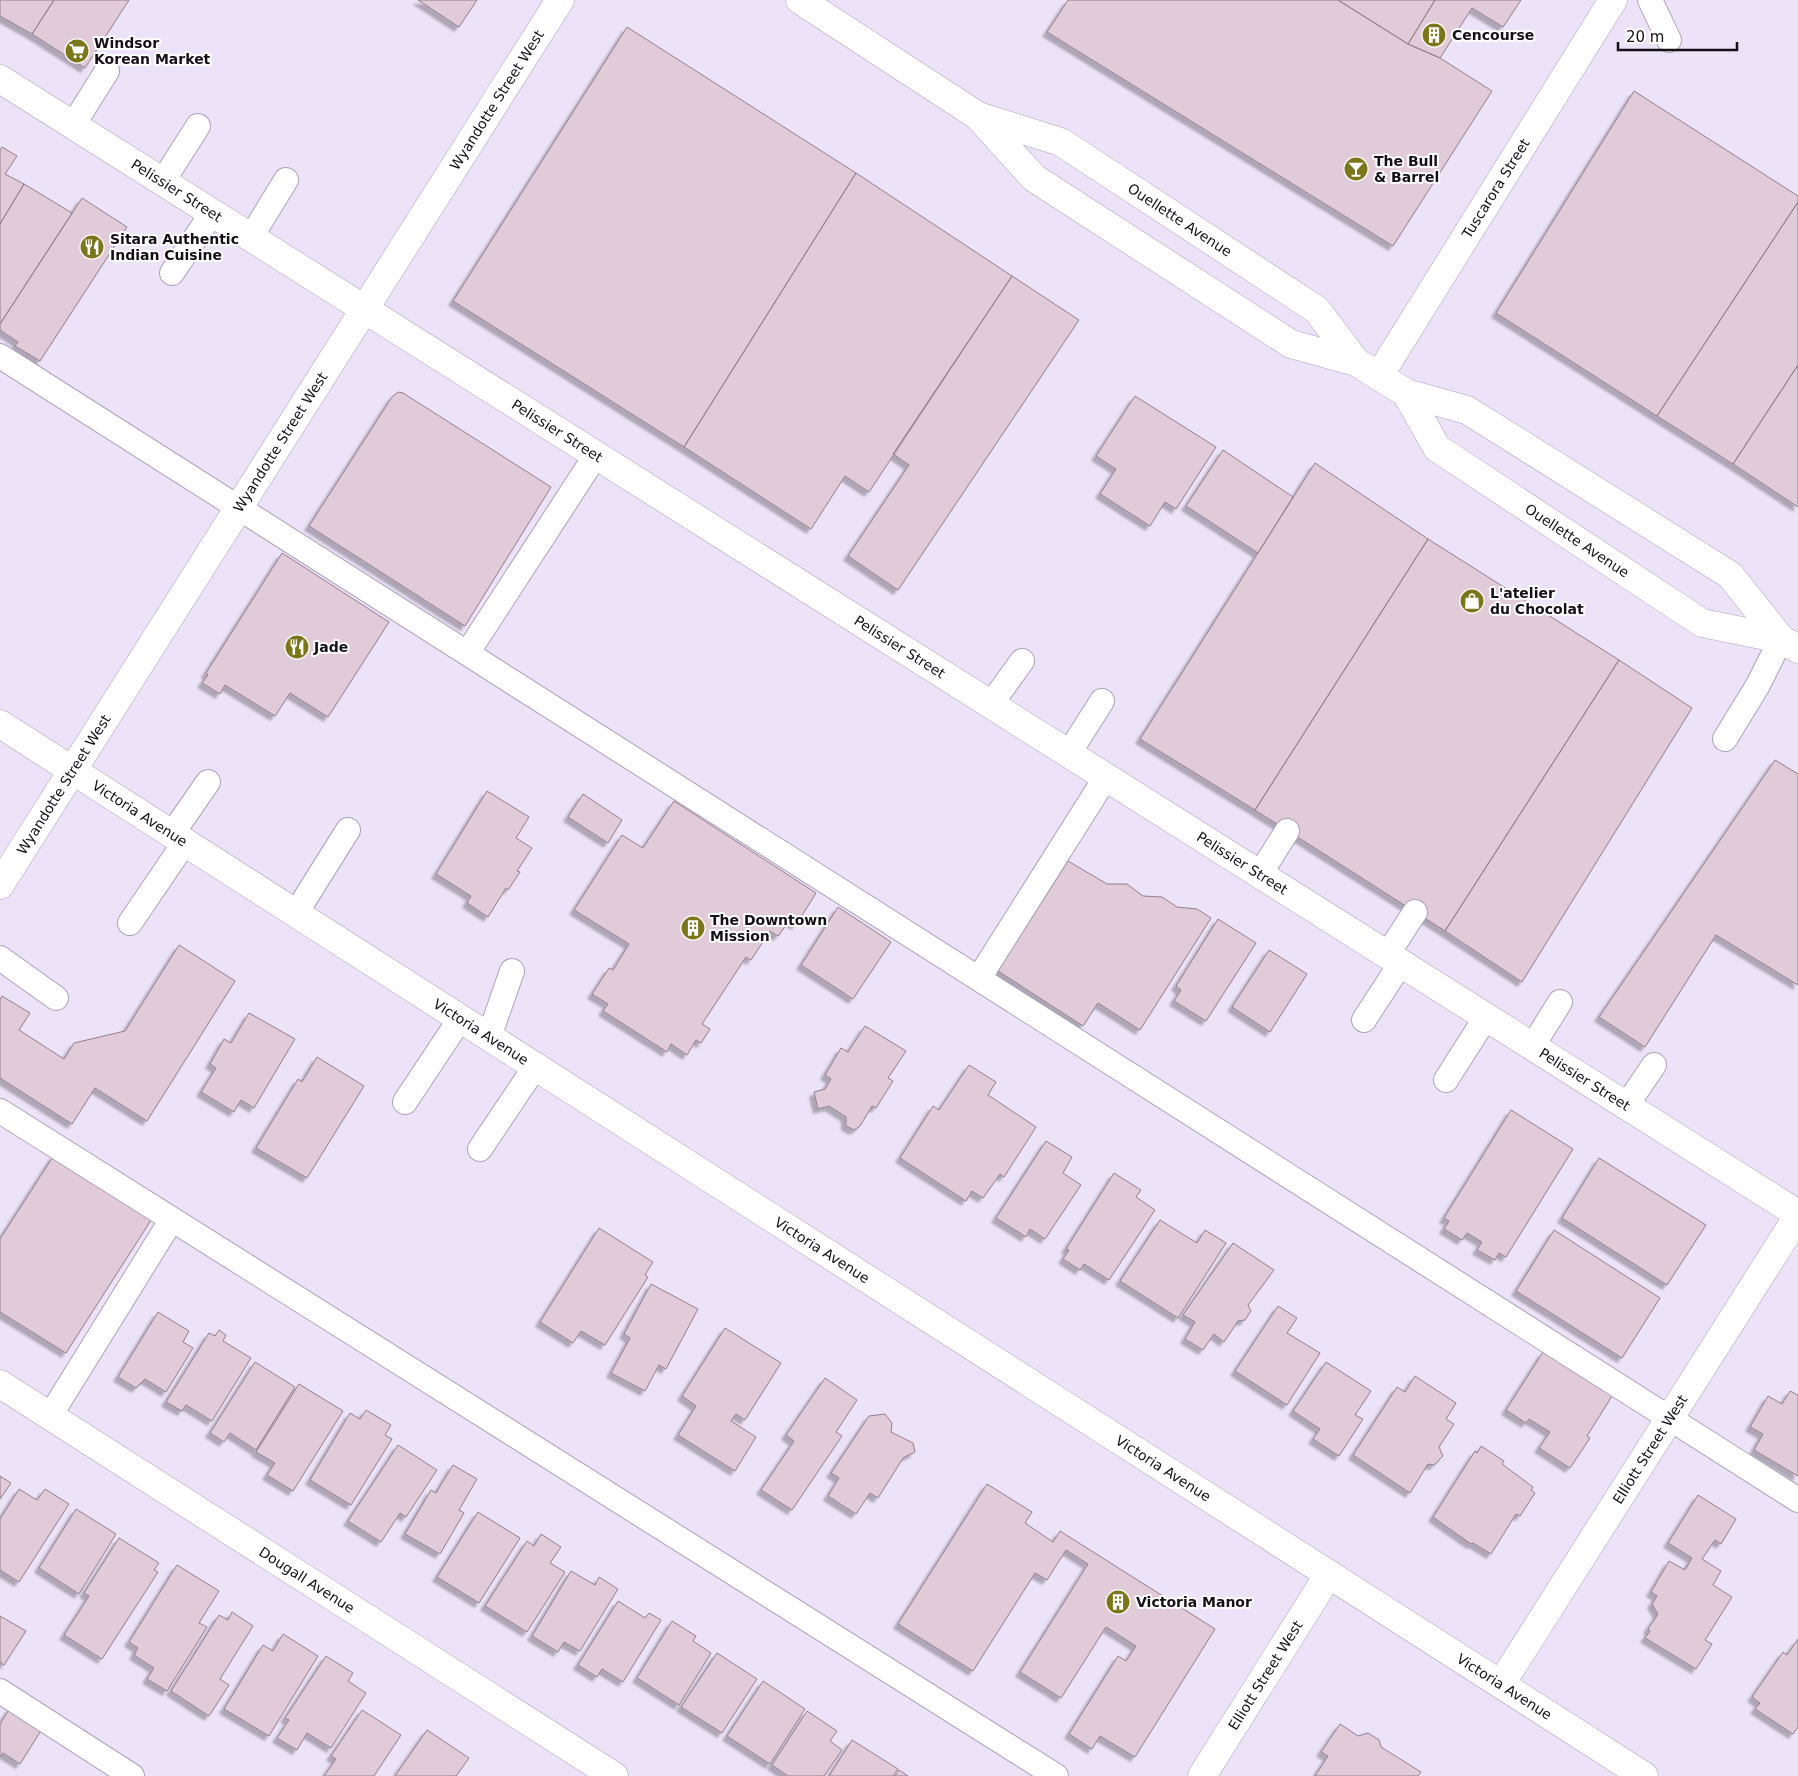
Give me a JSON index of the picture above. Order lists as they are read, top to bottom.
{
  "streets": {
    "street": [
      "Wyandotte Street West",
      "Tuscarora Street",
      "Pelissier Street",
      "Ouellette Avenue",
      "Victoria Avenue",
      "Elliott Street West",
      "Dougall Avenue"
    ]
  },
  "crossings": [
    ["Wyandotte Street West", "Pelissier Street"],
    ["Wyandotte Street West", "Victoria Avenue"],
    ["Tuscarora Street", "Ouellette Avenue"],
    ["Pelissier Street", "Elliott Street West"],
    ["Victoria Avenue", "Elliott Street West"]
  ],
  "places": {
    "building": ["Cencourse", "The Downtown Mission", "Victoria Manor"],
    "supermarket": ["Windsor Korean Market"],
    "bar": ["The Bull & Barrel"],
    "restaurant": ["Sitara Authentic Indian Cuisine", "Jade"],
    "shop": ["L'atelier du Chocolat"]
  },
  "scale_bar": "20 m"
}
